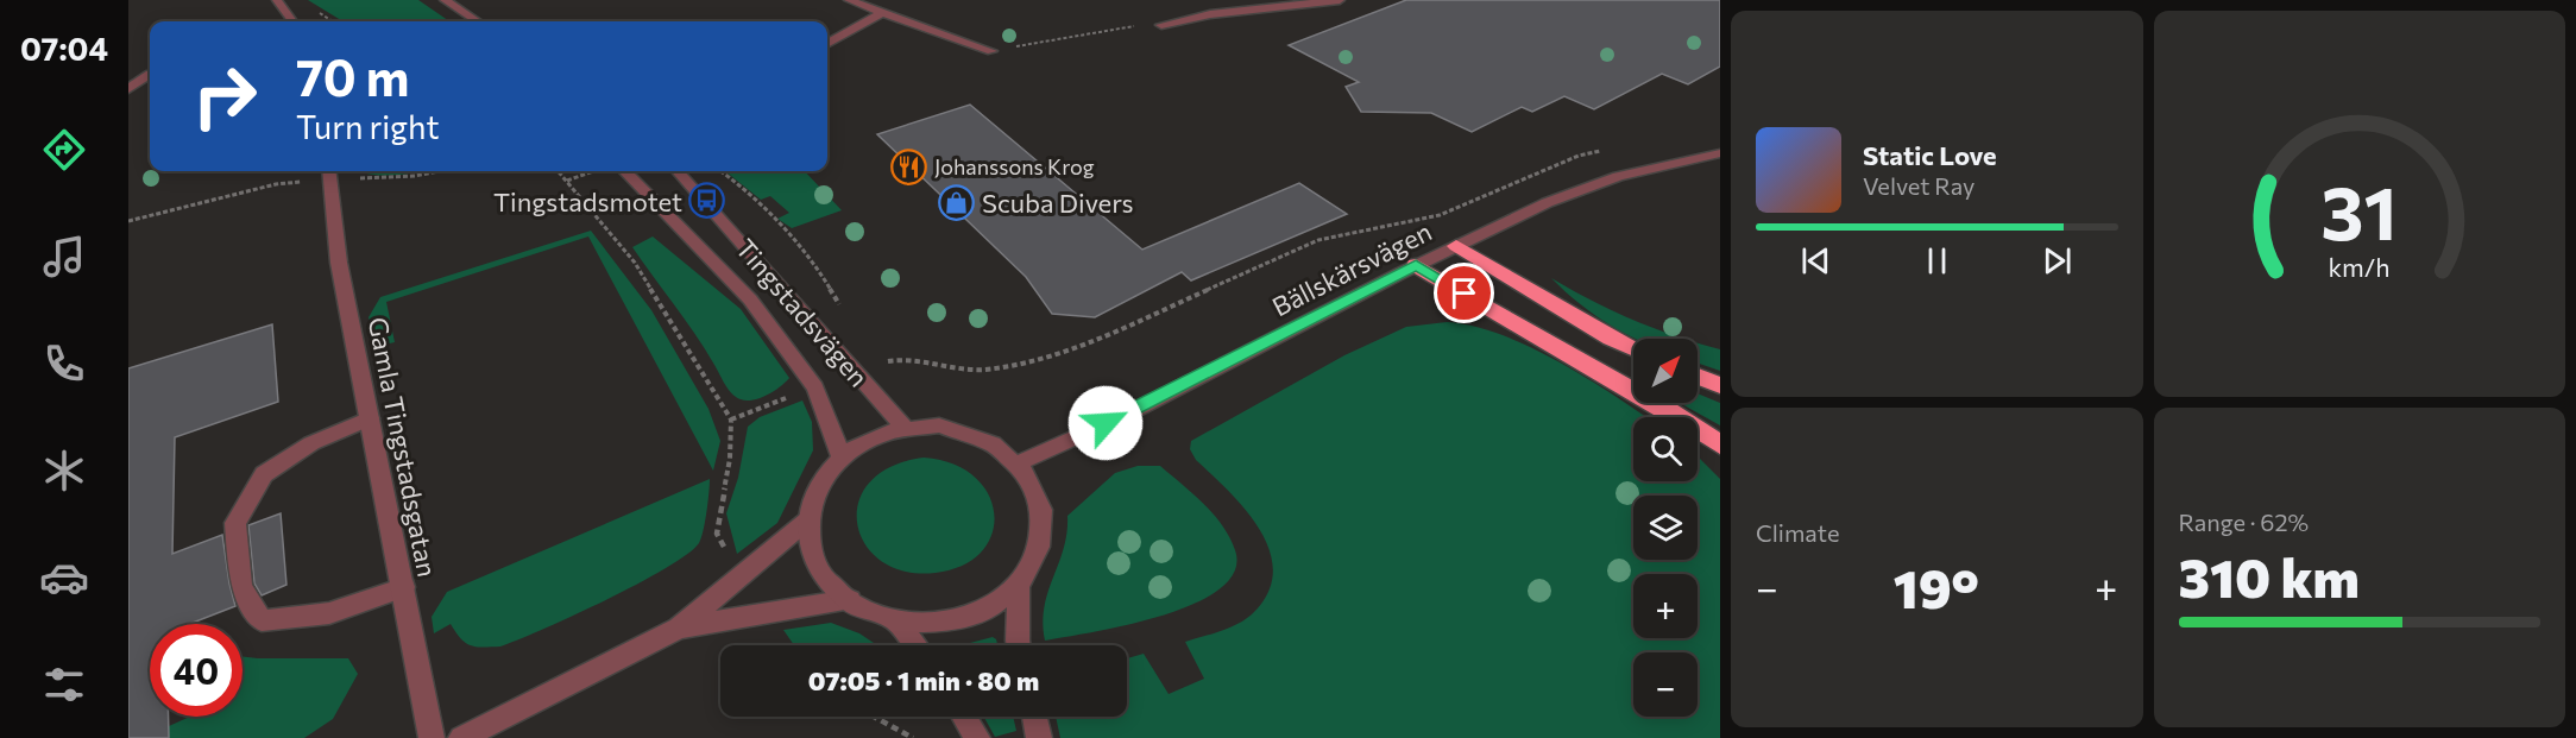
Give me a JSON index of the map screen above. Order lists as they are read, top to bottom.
{
  "streets": {
    "street": ["Bällskärsvägen", "Tingstadsvägen", "Gamla Tingstadsgatan"]
  },
  "crossings": [
    ["Bällskärsvägen", "Tingstadsvägen"]
  ],
  "places": {
    "restaurant": ["Johanssons Krog"],
    "bus stop": ["Tingstadsmotet"],
    "shop": ["Scuba Divers"]
  },
  "north": "top right",
  "page": {
    "tabs": "07:04",
    "turn": ["70 m", "Turn right"],
    "song": ["Static Love", "Velvet Ray"],
    "map_buttons": ["+", "−"],
    "tile": [
      "Climate",
      ["Range · 62%", "310 km"]
    ],
    "heat": ["−", "19°", "+"],
    "limit": "40",
    "trip": "07:05 · 1 min · 80 m",
    "gauge": ["31", "km/h"]
  }
}
